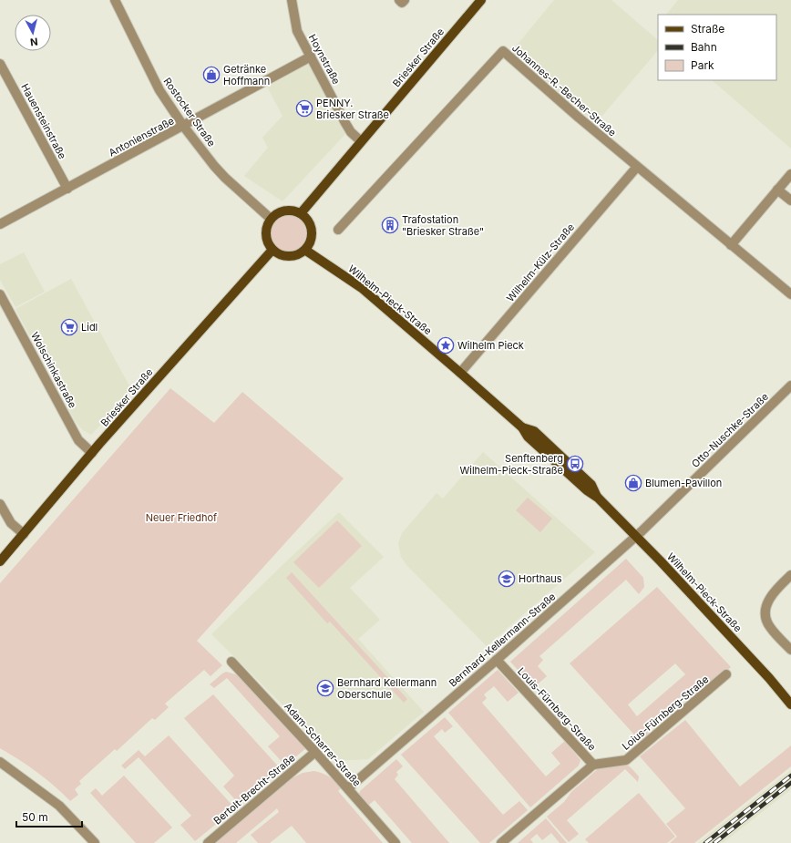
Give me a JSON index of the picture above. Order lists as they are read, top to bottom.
{
  "streets": {
    "main road": ["Briesker Straße", "Wilhelm-Pieck-Straße"],
    "street": [
      "Hoynstraße",
      "Johannes-R.-Becher-Straße",
      "Rostocker Straße",
      "Hauensteinstraße",
      "Antonienstraße",
      "Wilhelm-Külz-Straße",
      "Wolschinkastraße",
      "Otto-Nuschke-Straße",
      "Bernhard-Kellermann-Straße",
      "Louis-Fürnberg-Straße",
      "Loius-Fürnberg-Straße",
      "Adam-Scharrer-Straße",
      "Bertolt-Brecht-Straße"
    ]
  },
  "crossings": [
    ["Briesker Straße", "Hoynstraße"],
    ["Briesker Straße", "Rostocker Straße"],
    ["Briesker Straße", "Wilhelm-Pieck-Straße"],
    ["Briesker Straße", "Wolschinkastraße"],
    ["Hoynstraße", "Antonienstraße"],
    ["Johannes-R.-Becher-Straße", "Wilhelm-Külz-Straße"],
    ["Rostocker Straße", "Antonienstraße"],
    ["Rostocker Straße", "Wilhelm-Pieck-Straße"],
    ["Hauensteinstraße", "Antonienstraße"],
    ["Wilhelm-Külz-Straße", "Wilhelm-Pieck-Straße"],
    ["Wilhelm-Pieck-Straße", "Otto-Nuschke-Straße"],
    ["Wilhelm-Pieck-Straße", "Bernhard-Kellermann-Straße"],
    ["Otto-Nuschke-Straße", "Bernhard-Kellermann-Straße"],
    ["Bernhard-Kellermann-Straße", "Louis-Fürnberg-Straße"],
    ["Bernhard-Kellermann-Straße", "Adam-Scharrer-Straße"],
    ["Louis-Fürnberg-Straße", "Loius-Fürnberg-Straße"],
    ["Adam-Scharrer-Straße", "Bertolt-Brecht-Straße"]
  ],
  "parks": ["Neuer Friedhof"],
  "places": {
    "shop": ["Getränke Hoffmann", "Blumen-Pavillon"],
    "supermarket": ["PENNY. Briesker Straße", "Lidl"],
    "building": ["Trafostation \"Briesker Straße\""],
    "place": ["Wilhelm Pieck"],
    "bus stop": ["Senftenberg Wilhelm-Pieck-Straße"],
    "school or university": ["Horthaus", "Bernhard Kellermann Oberschule"]
  },
  "legend": ["Straße", "Bahn", "Park"],
  "scale_bar": "50 m",
  "north": "bottom"
}
